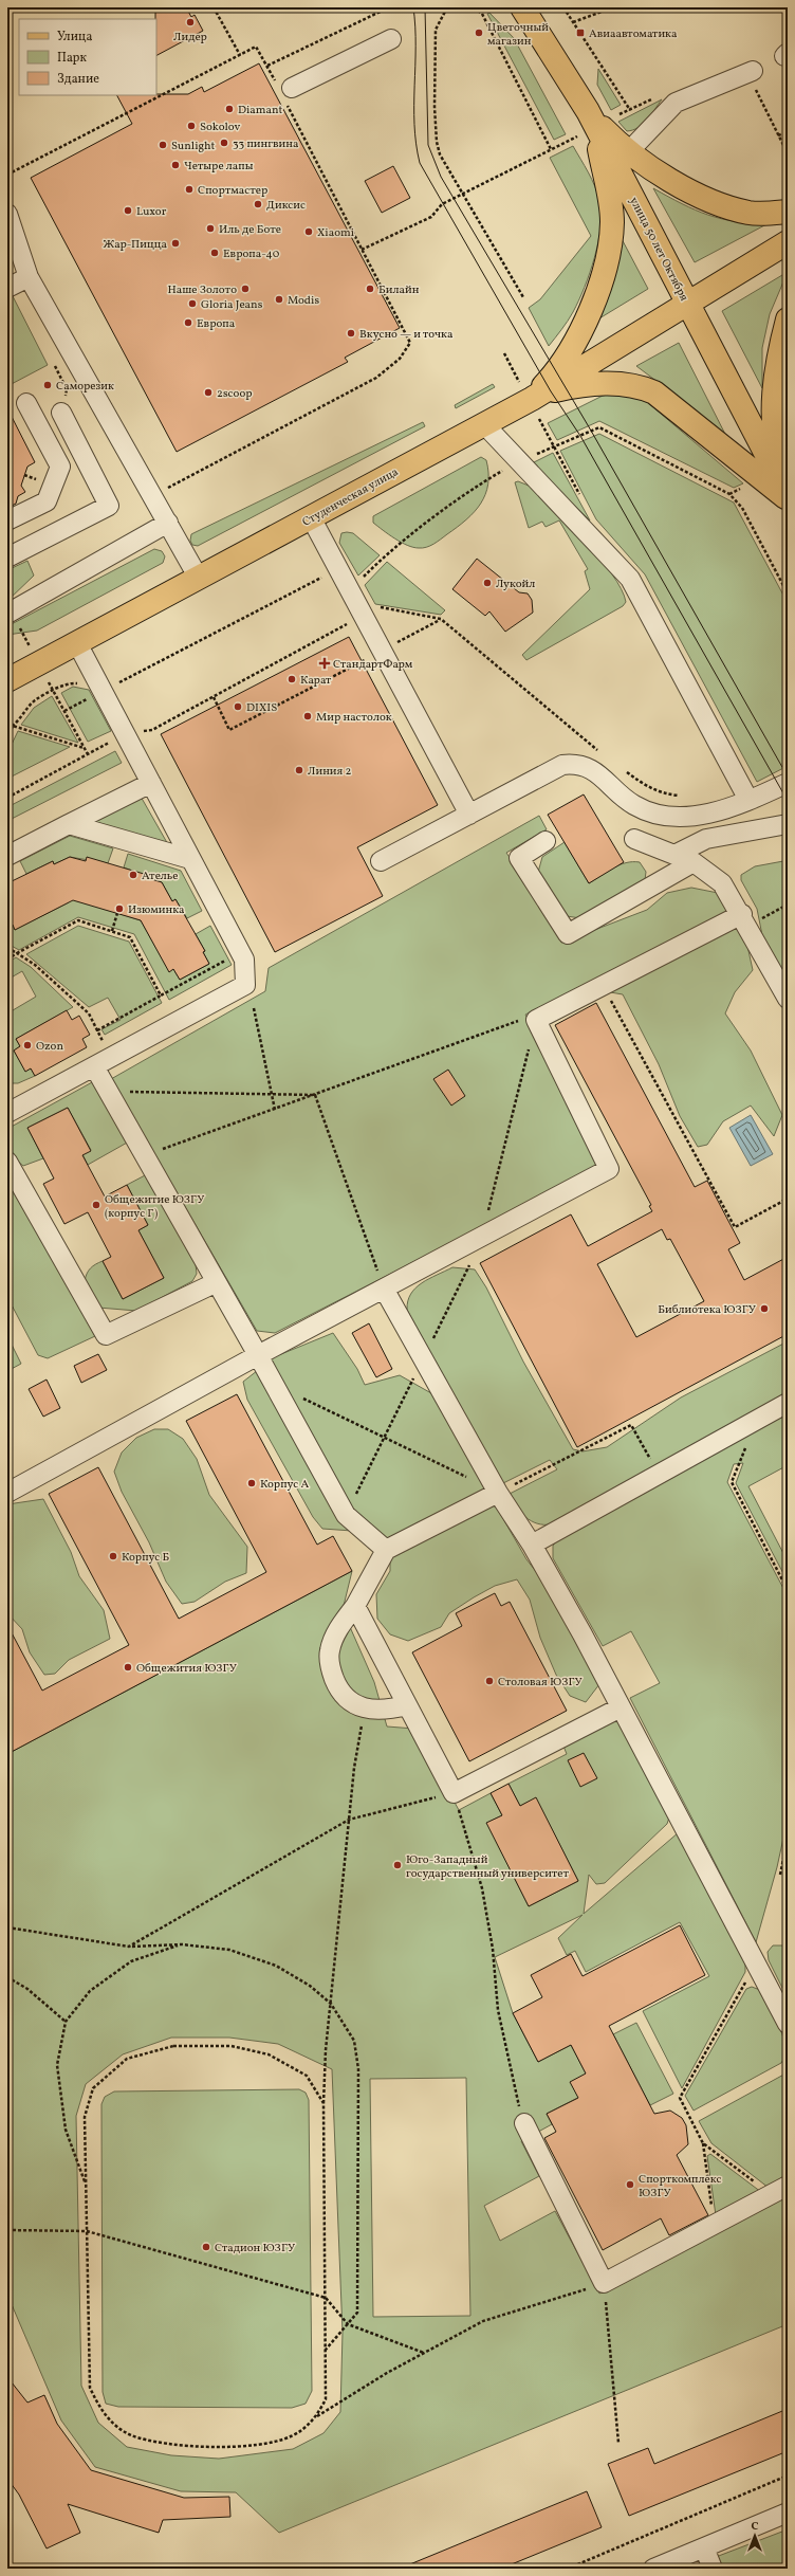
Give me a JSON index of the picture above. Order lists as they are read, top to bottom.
{
  "streets": {
    "main road": ["улица 50 лет Октября", "Студенческая улица"]
  },
  "crossings": [
    ["улица 50 лет Октября", "Студенческая улица"]
  ],
  "places": {
    "other": [
      "Лидер",
      "Цветочный магазин",
      "Diamant",
      "Sokolov",
      "33 пингвина",
      "Sunlight",
      "Четыре лапы",
      "Спортмастер",
      "Диксис",
      "Luxor",
      "Иль де Боте",
      "Xiaomi",
      "Жар-Пицца",
      "Европа-40",
      "Наше Золото",
      "Билайн",
      "Modis",
      "Gloria Jeans",
      "Европа",
      "Вкусно — и точка",
      "Саморезик",
      "2scoop",
      "Лукойл",
      "Карат",
      "DIXIS",
      "Мир настолок",
      "Линия 2",
      "Ателье",
      "Изюминка",
      "Ozon",
      "Общежитие ЮЗГУ (корпус Г)",
      "Библиотека ЮЗГУ",
      "Корпус А",
      "Корпус Б",
      "Общежития ЮЗГУ",
      "Столовая ЮЗГУ",
      "Юго-Западный государственный университет",
      "Спорткомплекс ЮЗГУ",
      "Стадион ЮЗГУ"
    ],
    "transit": ["Авиаавтоматика"],
    "health": ["СтандартФарм"]
  },
  "legend": ["Улица", "Парк", "Здание"],
  "north": "top"
}
